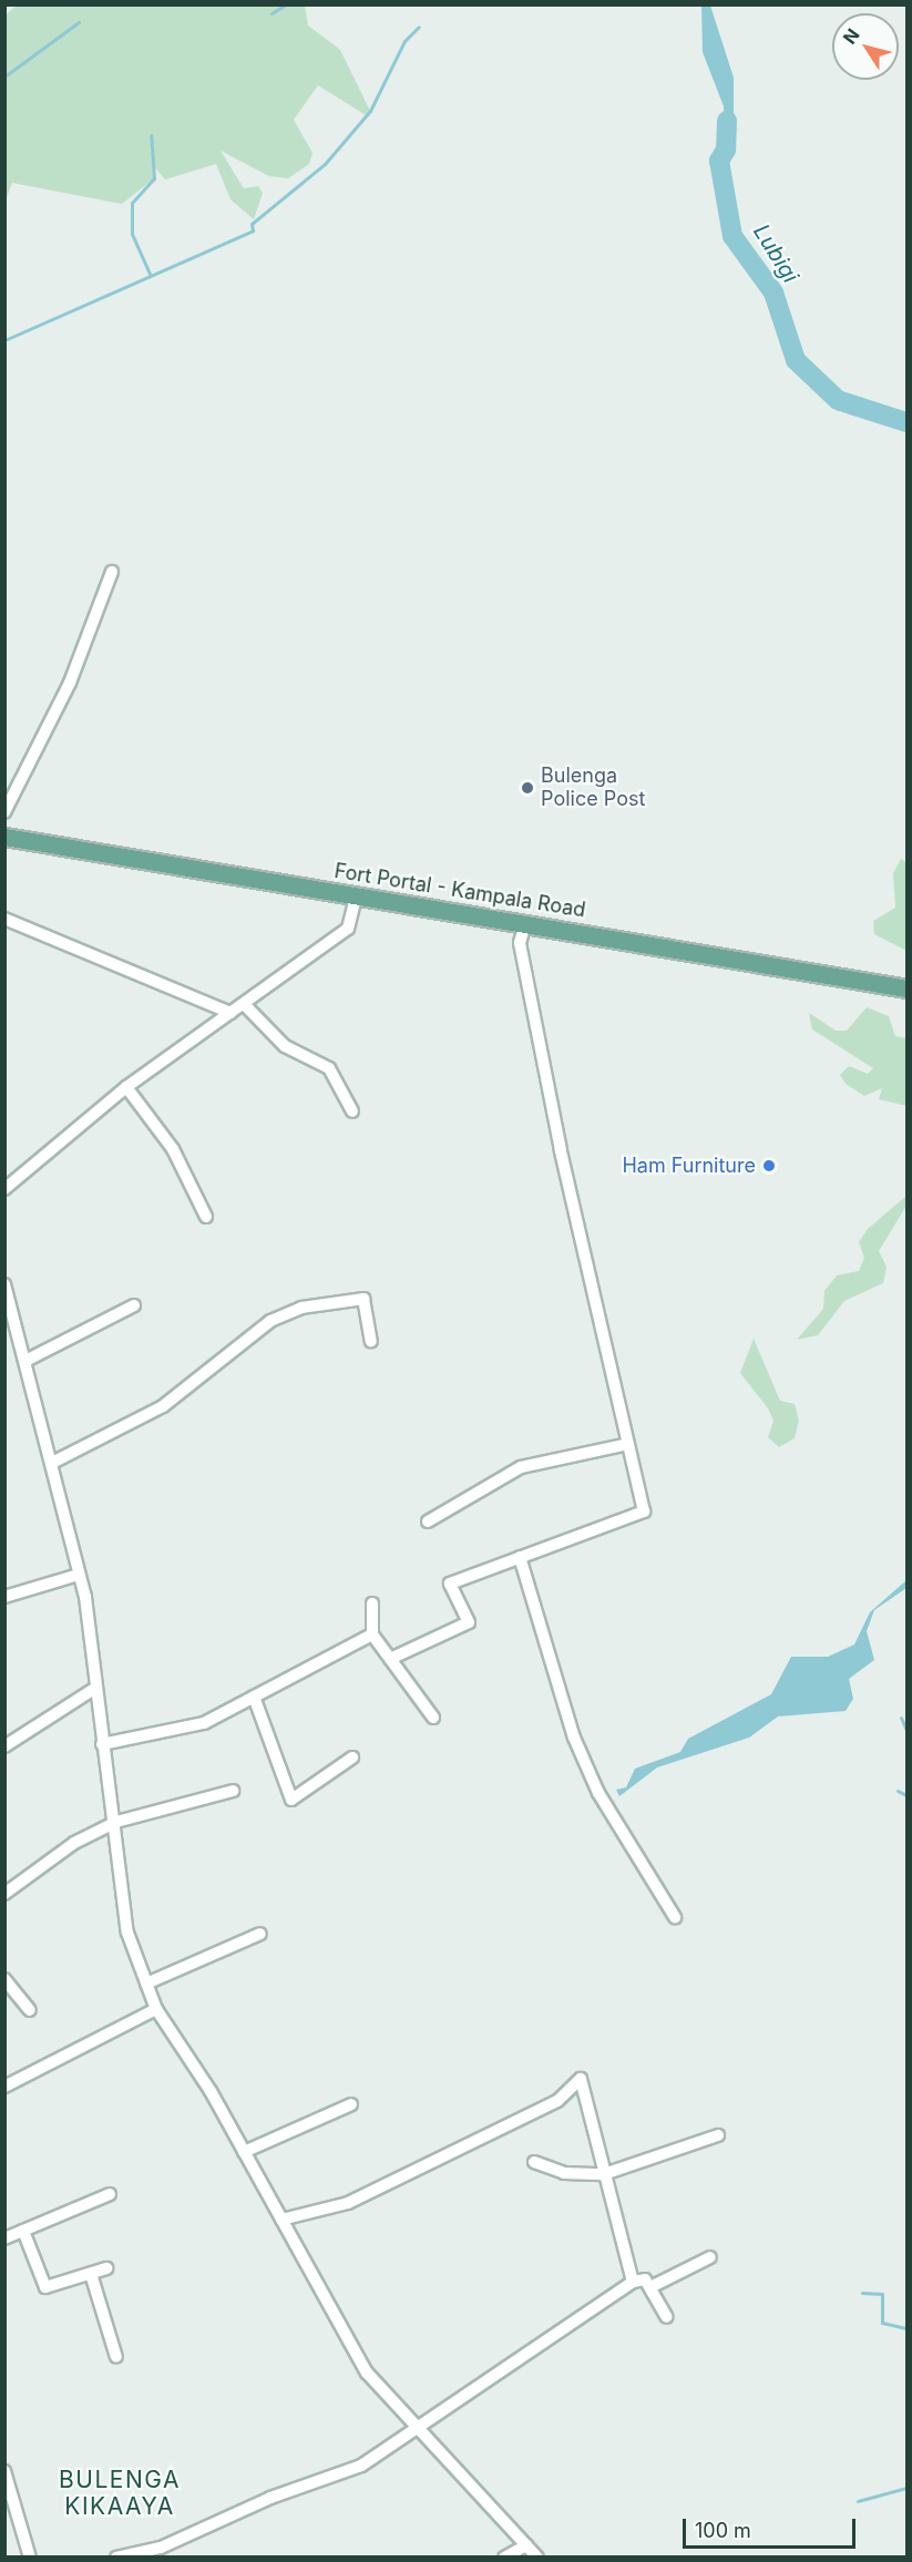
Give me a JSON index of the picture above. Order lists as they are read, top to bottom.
{
  "streets": {
    "main road": ["Fort Portal - Kampala Road"]
  },
  "districts": ["BULENGA KIKAAYA"],
  "water": ["Lubigi"],
  "places": ["Bulenga Police Post", "Ham Furniture"],
  "scale_bar": "100 m",
  "north": "top left"
}
